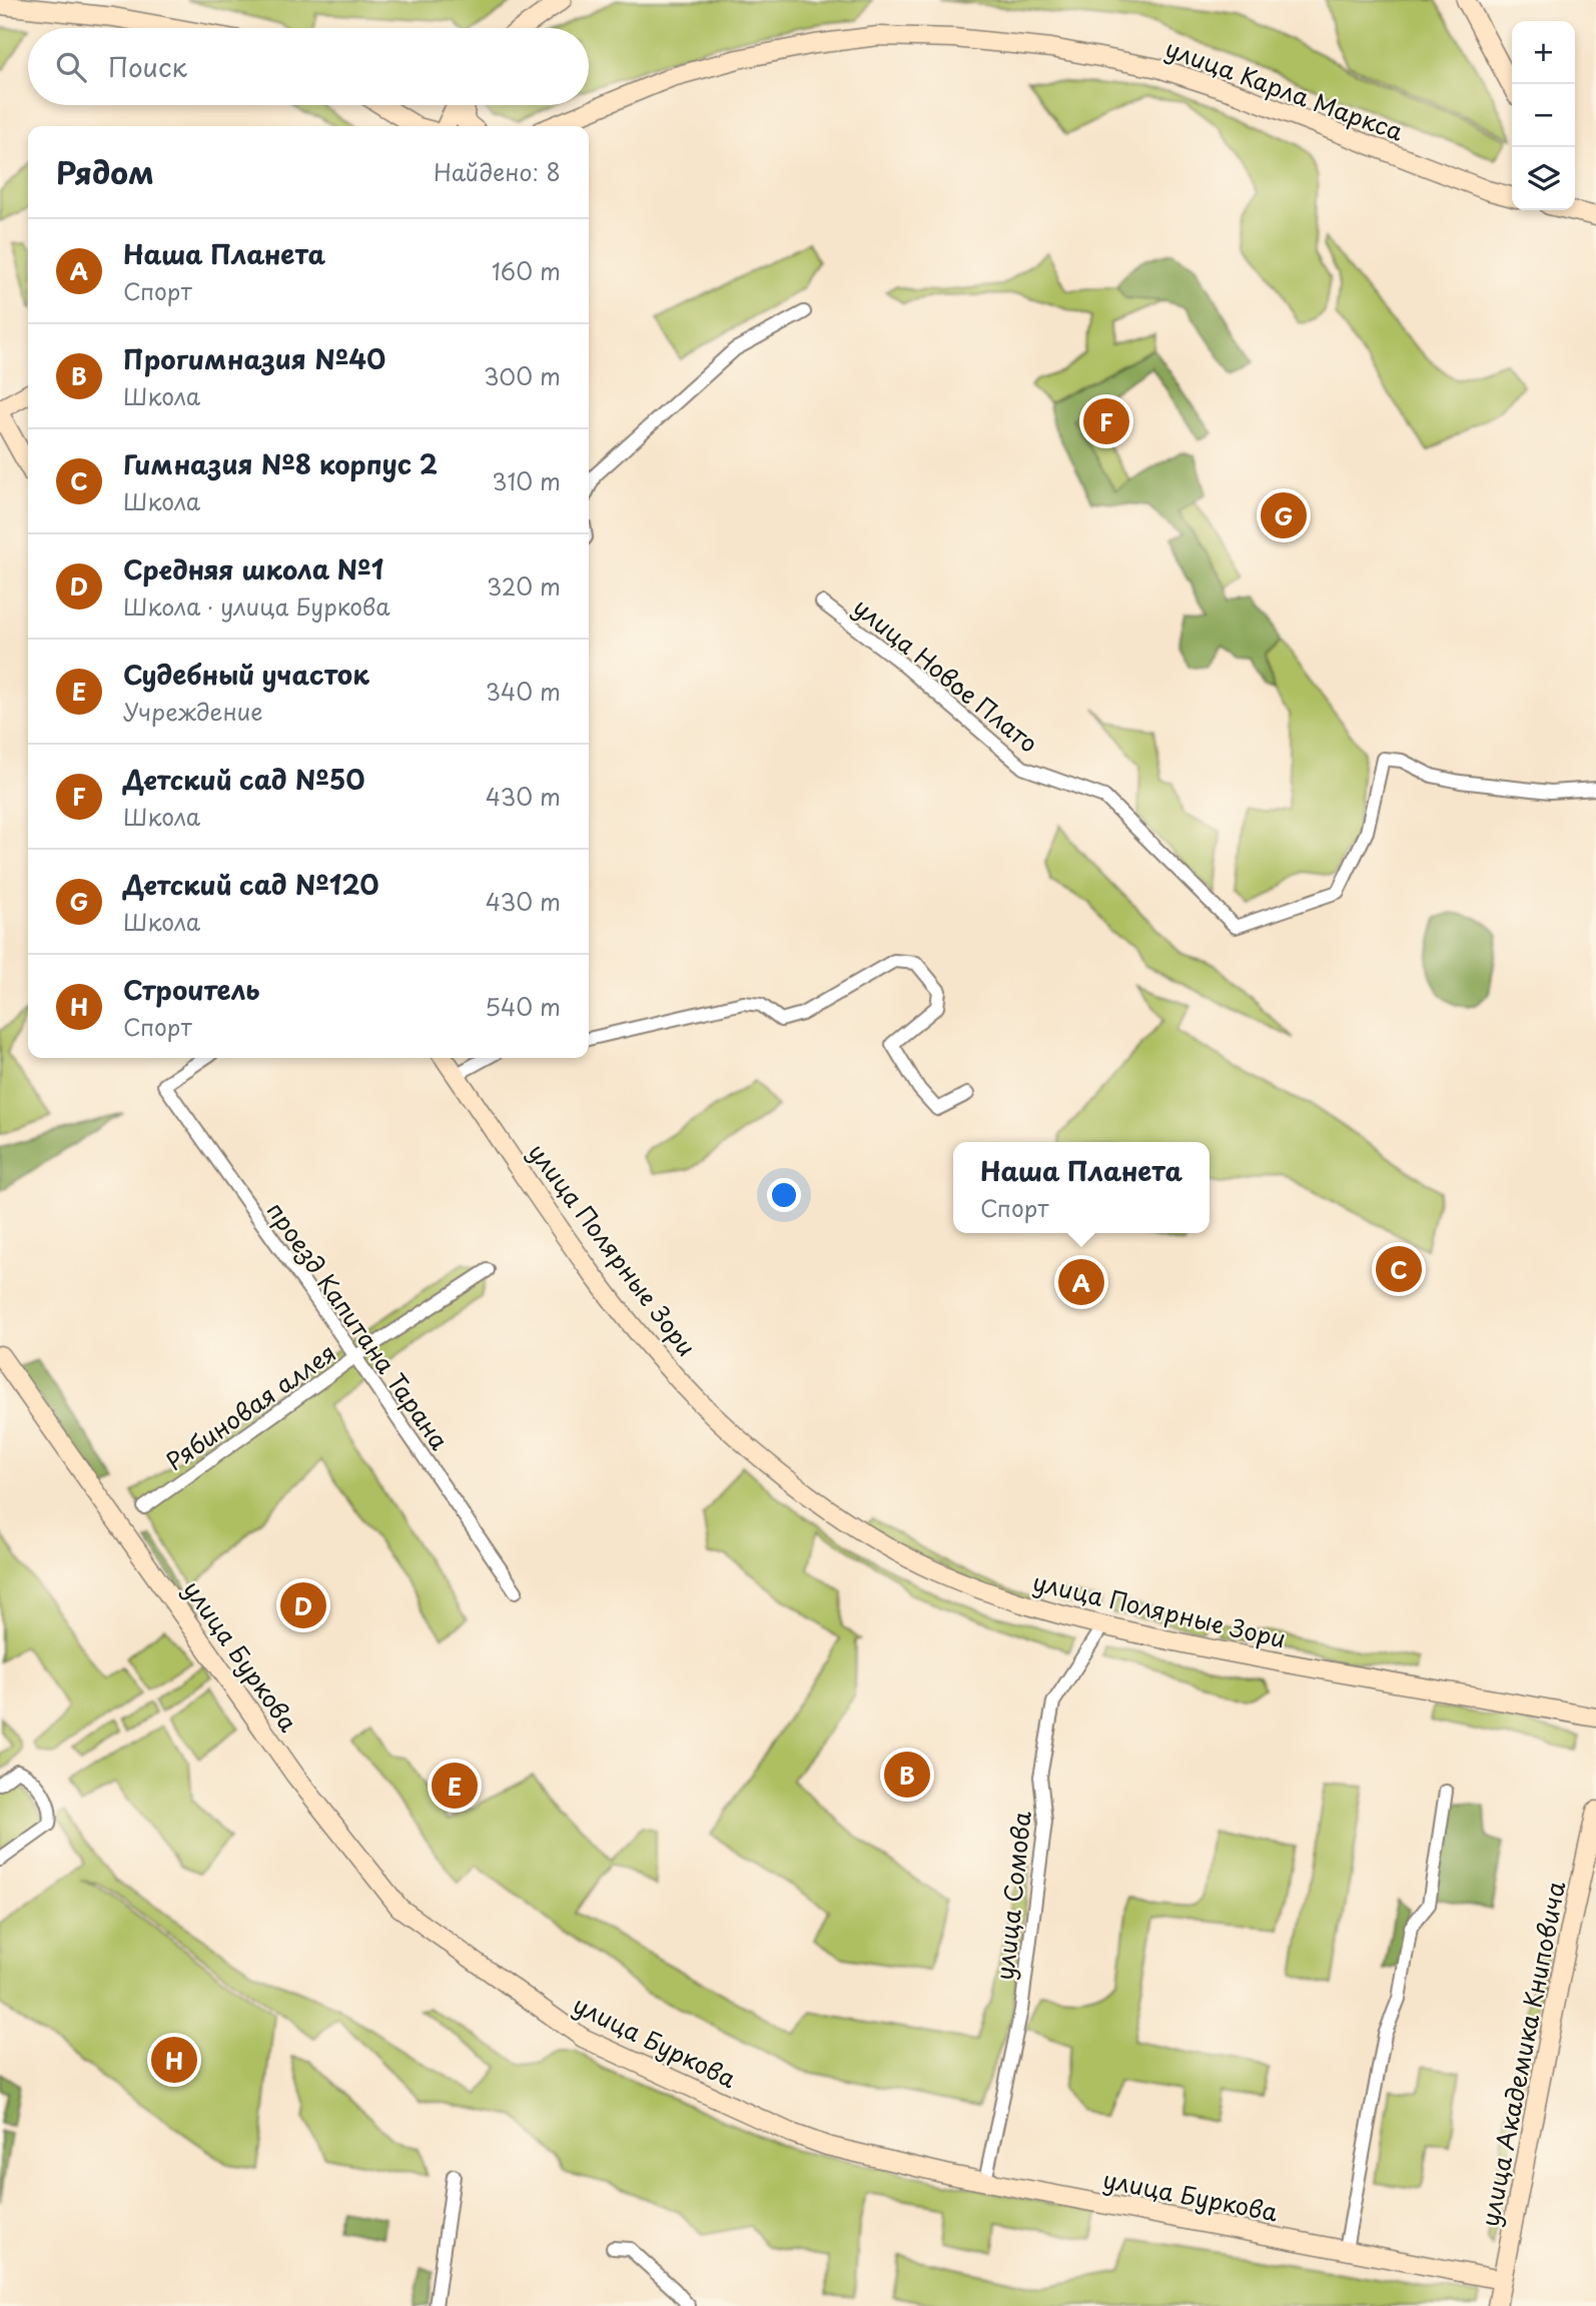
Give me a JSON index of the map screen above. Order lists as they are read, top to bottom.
{
  "streets": {
    "main road": [
      "улица Карла Маркса",
      "улица Полярные Зори",
      "улица Буркова",
      "улица Академика Книповича"
    ],
    "street": [
      "улица Новое Плато",
      "проезд Капитана Тарана",
      "Рябиновая аллея",
      "улица Сомова"
    ]
  },
  "crossings": [
    ["улица Полярные Зори", "улица Сомова"],
    ["проезд Капитана Тарана", "Рябиновая аллея"],
    ["улица Буркова", "улица Сомова"],
    ["улица Буркова", "улица Академика Книповича"]
  ],
  "page": {
    "map_buttons": ["+", "−"],
    "search": "Поиск",
    "heading": ["Рядом", "Найдено: 8"],
    "list": [
      {
        "mark": "A",
        "name": "Наша Планета",
        "note": "Спорт",
        "value": "160 m"
      },
      {
        "mark": "B",
        "name": "Прогимназия №40",
        "note": "Школа",
        "value": "300 m"
      },
      {
        "mark": "C",
        "name": "Гимназия №8 корпус 2",
        "note": "Школа",
        "value": "310 m"
      },
      {
        "mark": "D",
        "name": "Средняя школа №1",
        "note": "Школа · улица Буркова",
        "value": "320 m"
      },
      {
        "mark": "E",
        "name": "Судебный участок",
        "note": "Учреждение",
        "value": "340 m"
      },
      {
        "mark": "F",
        "name": "Детский сад №50",
        "note": "Школа",
        "value": "430 m"
      },
      {
        "mark": "G",
        "name": "Детский сад №120",
        "note": "Школа",
        "value": "430 m"
      },
      {
        "mark": "H",
        "name": "Строитель",
        "note": "Спорт",
        "value": "540 m"
      }
    ],
    "pins": [
      "F",
      "G",
      "C",
      "A",
      "D",
      "B",
      "E",
      "H"
    ],
    "popup": ["Наша Планета", "Спорт"]
  }
}
